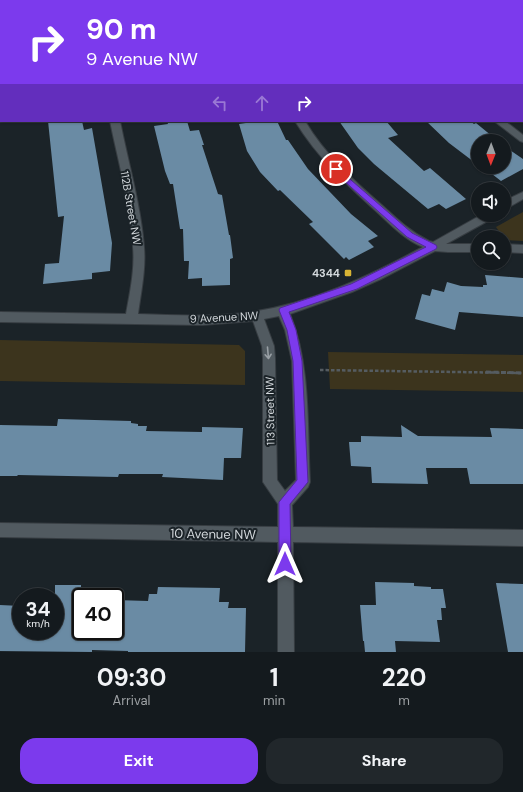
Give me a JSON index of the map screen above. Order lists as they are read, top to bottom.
{
  "streets": {
    "street": [
      "112B Street NW",
      "9 Avenue NW",
      "113 Street NW",
      "10 Avenue NW"
    ]
  },
  "crossings": [
    ["112B Street NW", "9 Avenue NW"],
    ["9 Avenue NW", "113 Street NW"]
  ],
  "places": {
    "transit": ["4344"]
  },
  "north": "bottom",
  "page": {
    "turn": ["90 m", "9 Avenue NW"],
    "speed": "34 km/h",
    "limit": "40",
    "eta": [
      "09:30",
      "Arrival",
      "1",
      "min",
      "220",
      "m"
    ],
    "buttons": ["Exit", "Share"]
  }
}
